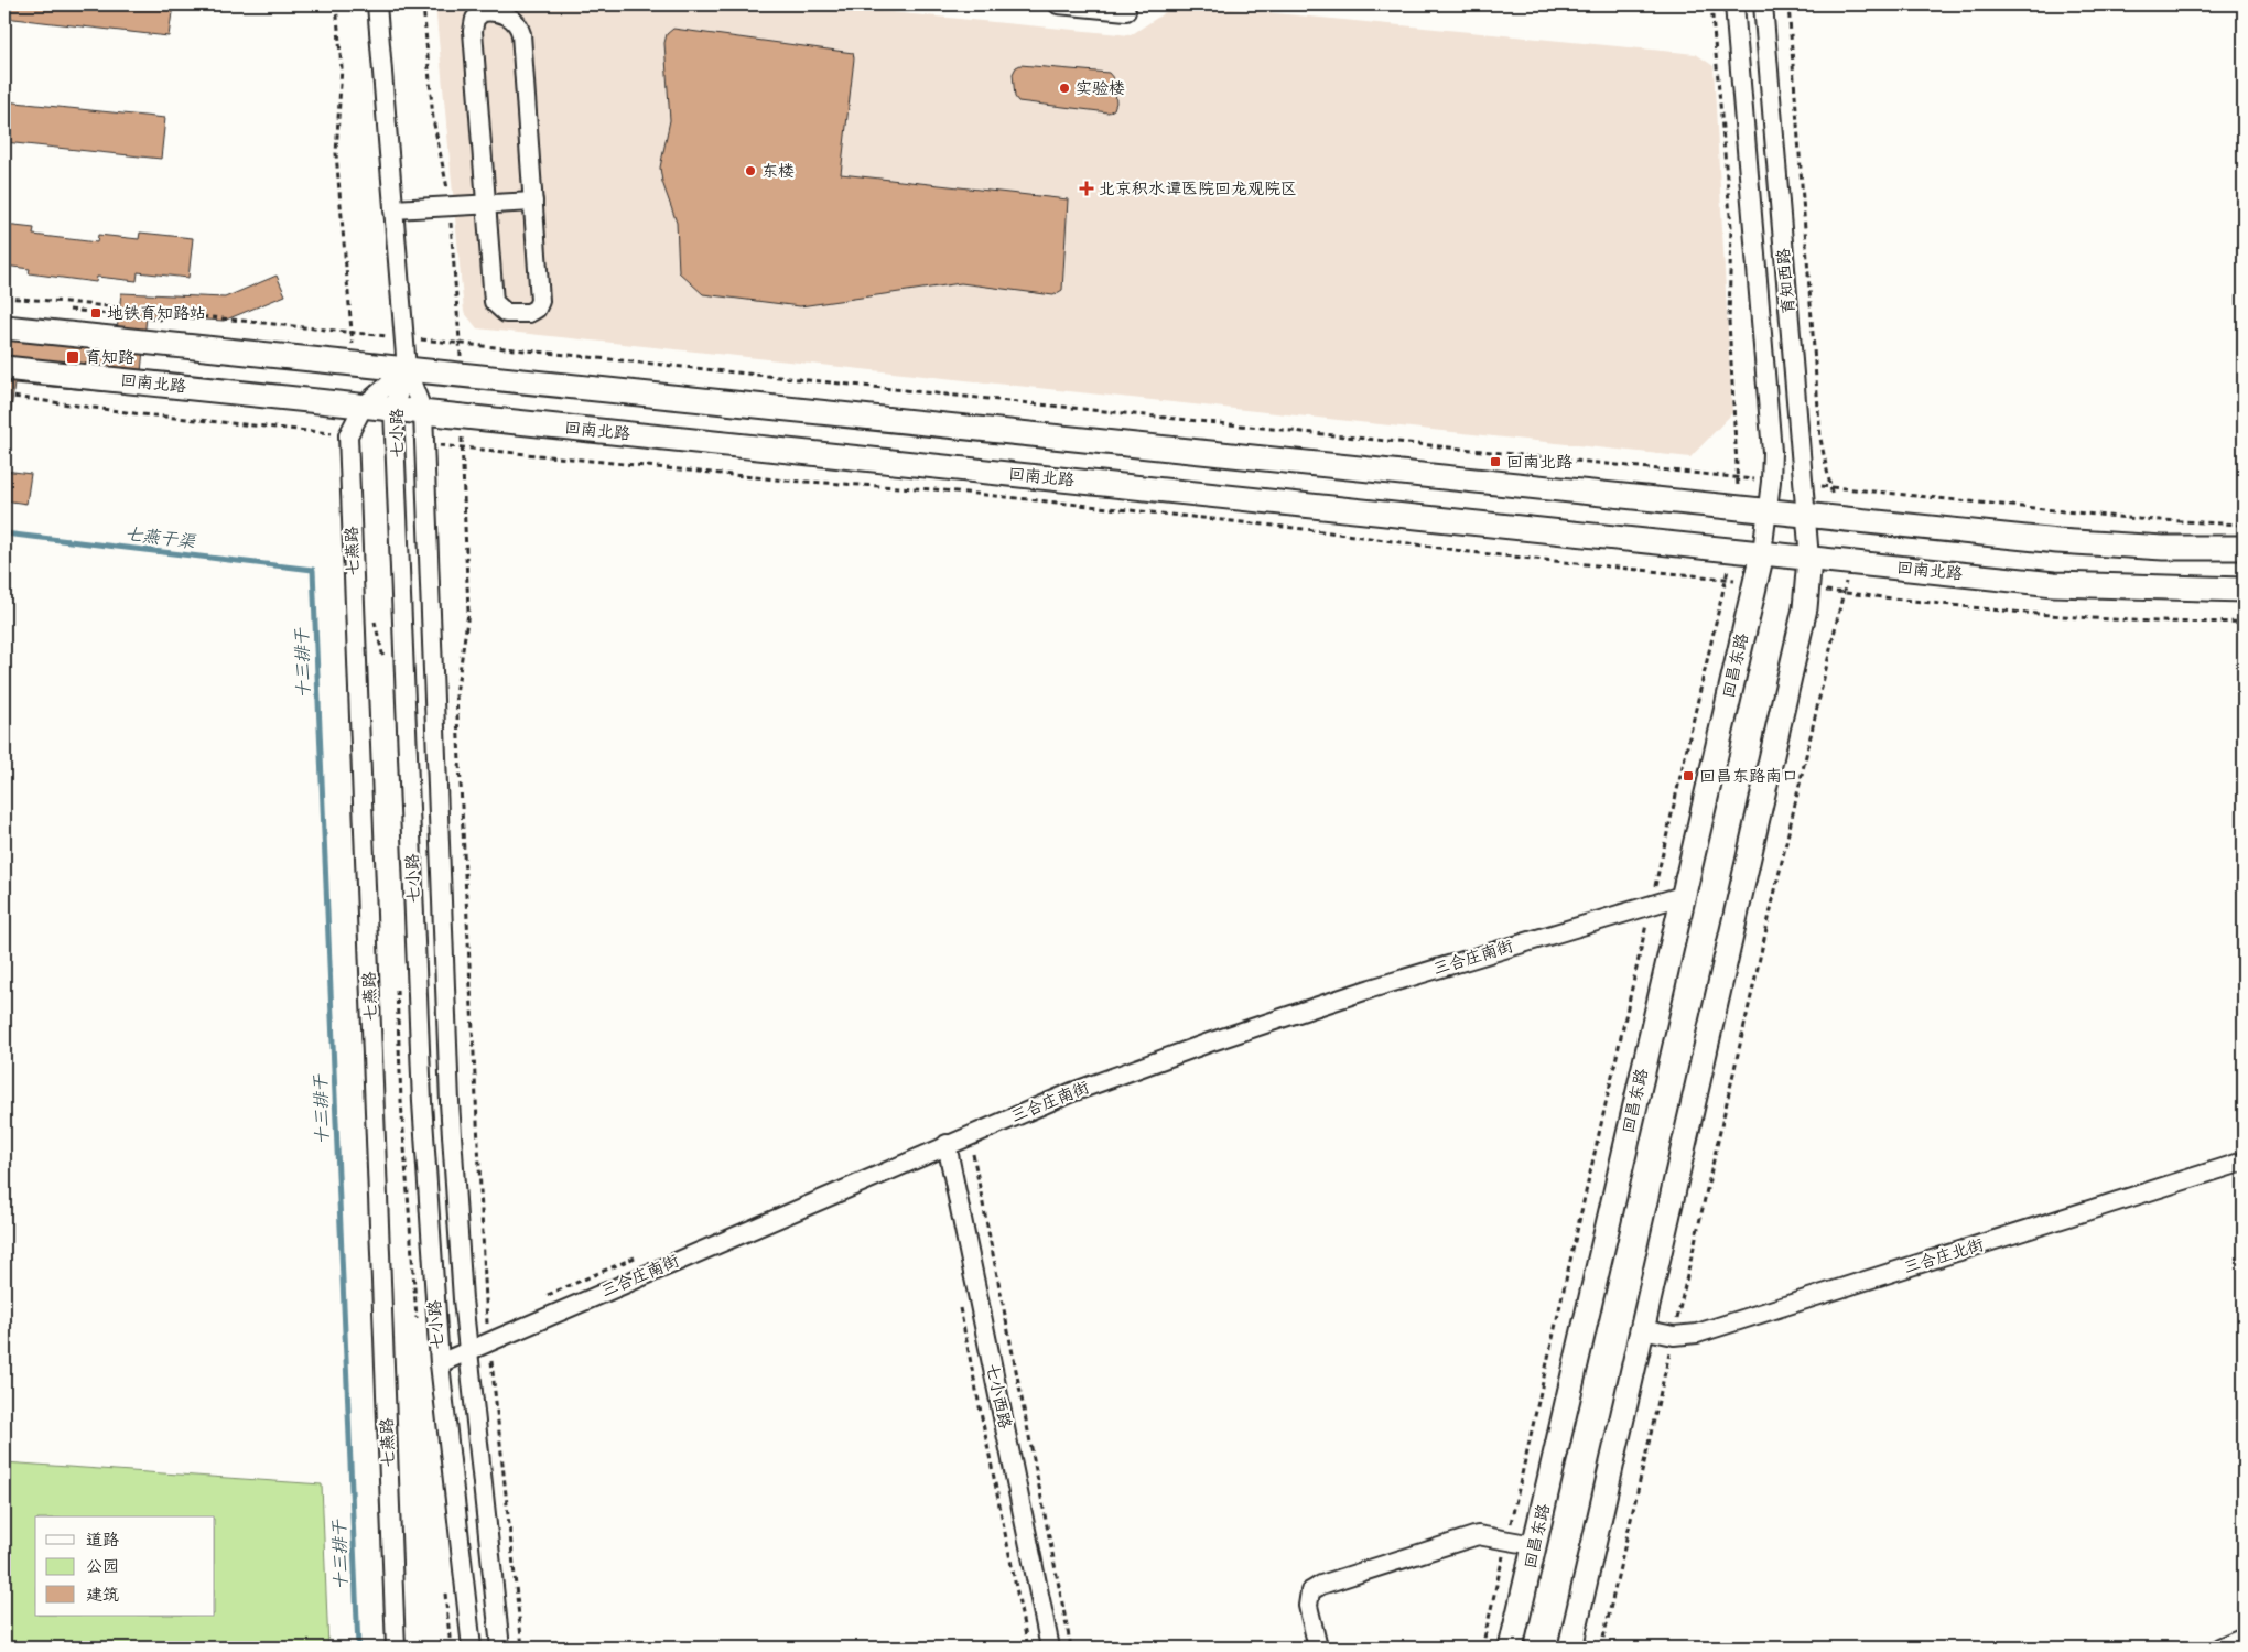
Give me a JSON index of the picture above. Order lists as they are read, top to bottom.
{
  "streets": {
    "main road": ["回南北路", "回昌东路"],
    "street": [
      "育知西路",
      "七小路",
      "七燕路",
      "三合庄南街",
      "三合庄北街",
      "七小西路"
    ]
  },
  "crossings": [
    ["育知西路", "回南北路"],
    ["育知西路", "回昌东路"],
    ["回南北路", "七小路"],
    ["回南北路", "七燕路"],
    ["回南北路", "回昌东路"],
    ["七小路", "七燕路"],
    ["七小路", "三合庄南街"],
    ["回昌东路", "三合庄南街"],
    ["三合庄南街", "七小西路"]
  ],
  "water": ["七燕干渠", "十三排干"],
  "places": {
    "other": ["实验楼", "东楼"],
    "health": ["北京积水谭医院回龙观院区"],
    "transit": [
      "地铁育知路站",
      "育知路",
      "回南北路",
      "回昌东路南口"
    ]
  },
  "legend": ["道路", "公园", "建筑"]
}
